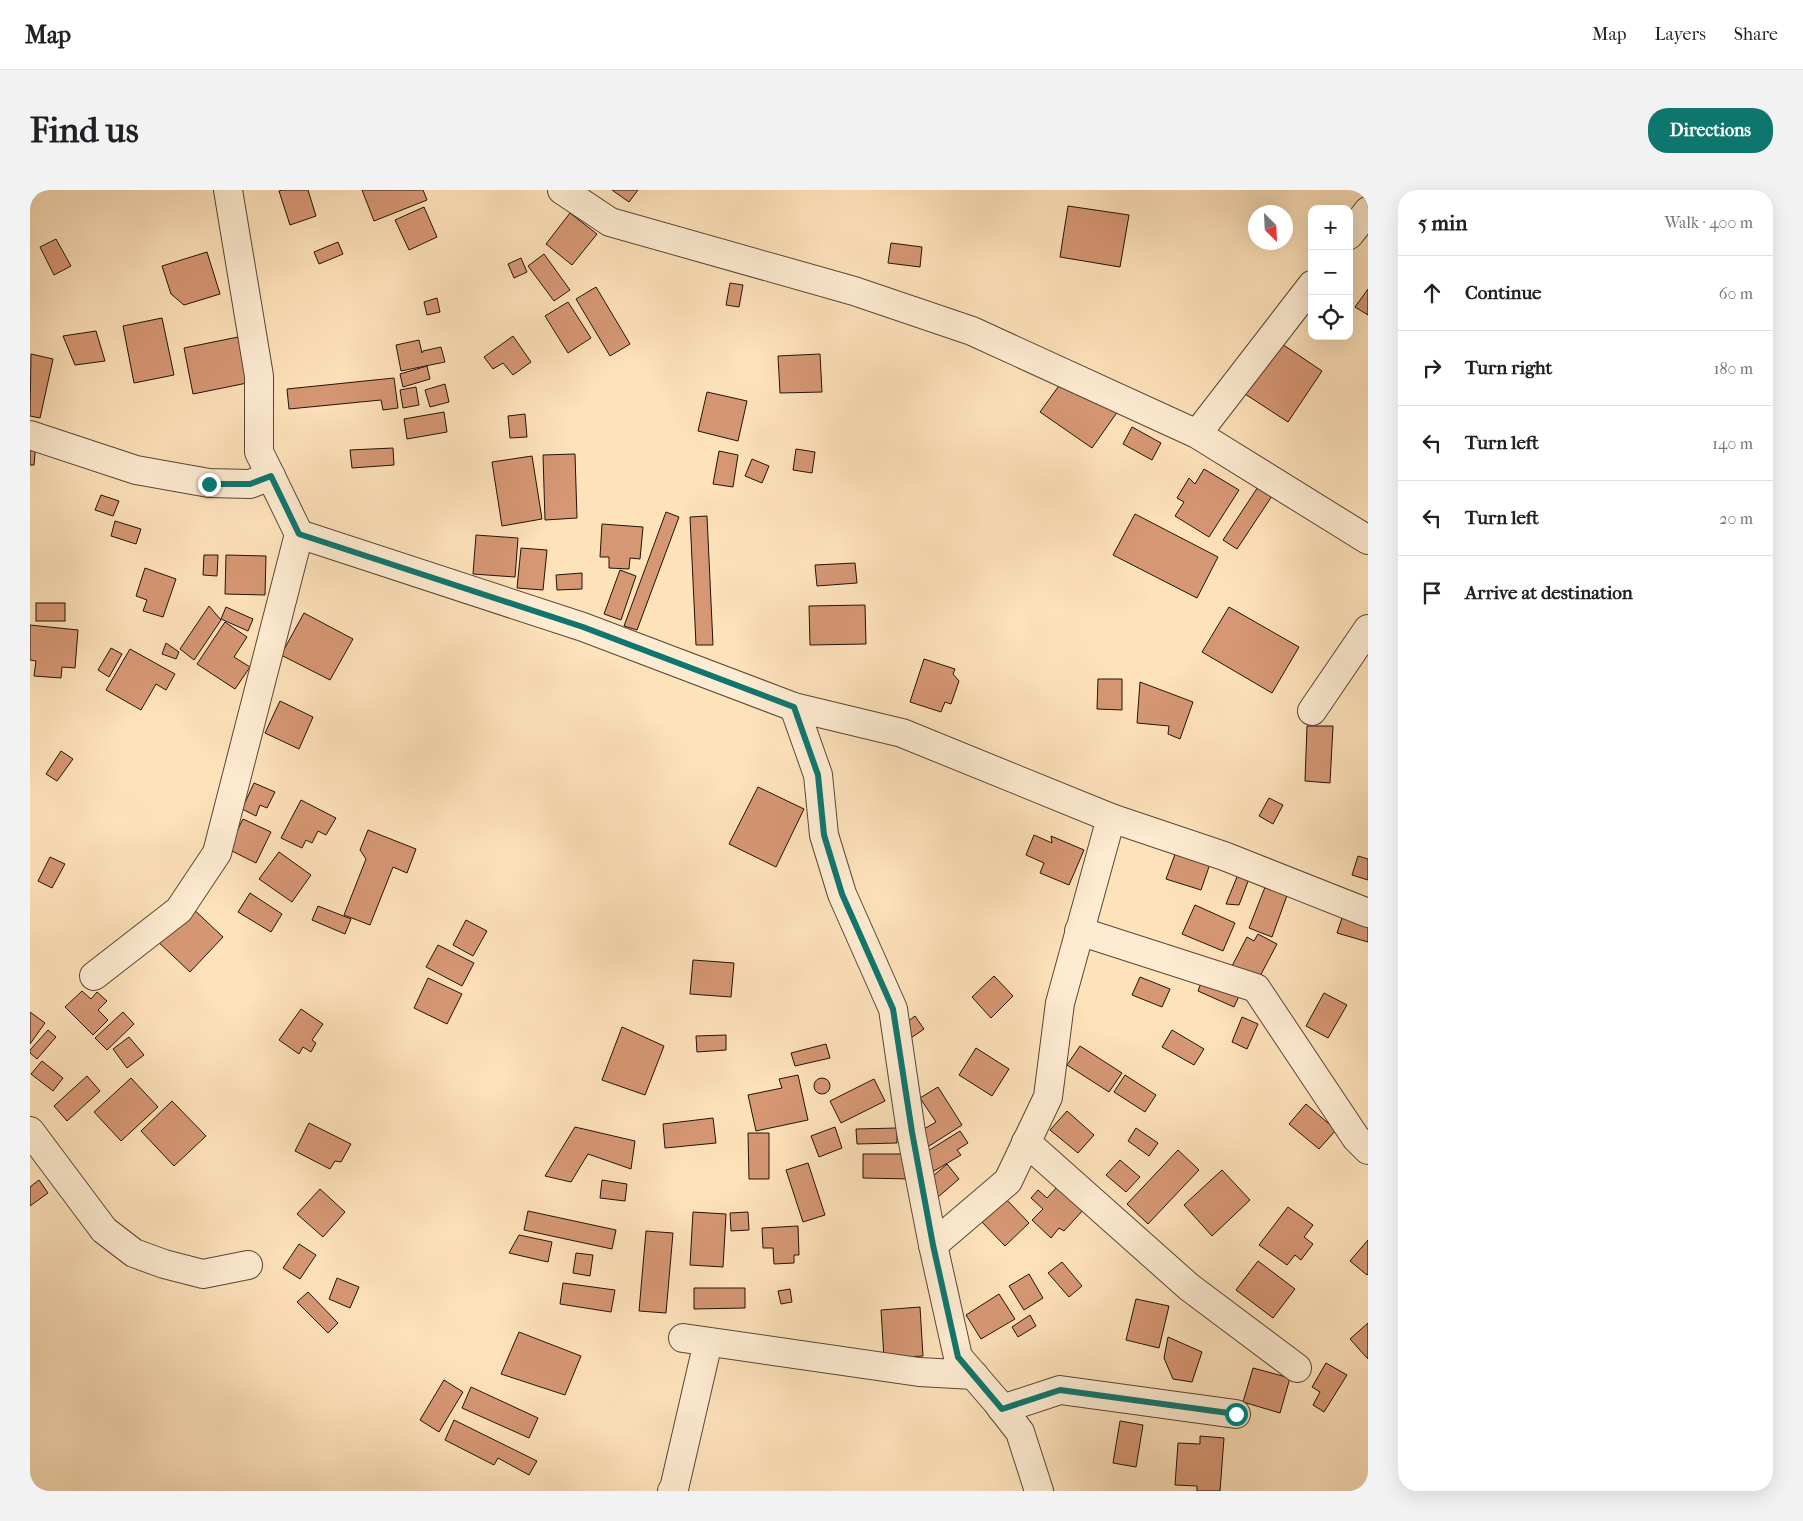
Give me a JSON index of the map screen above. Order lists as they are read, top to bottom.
{
  "north": "bottom right",
  "page": {
    "header": "Map",
    "nav": ["Map", "Layers", "Share"],
    "buttons": "Directions",
    "title": "Find us",
    "heading": ["5 min", "Walk · 400 m"],
    "map_buttons": ["+", "−"],
    "list": [
      ["Continue", "60 m"],
      ["Turn right", "180 m"],
      ["Turn left", "140 m"],
      ["Turn left", "20 m"],
      "Arrive at destination"
    ]
  }
}
